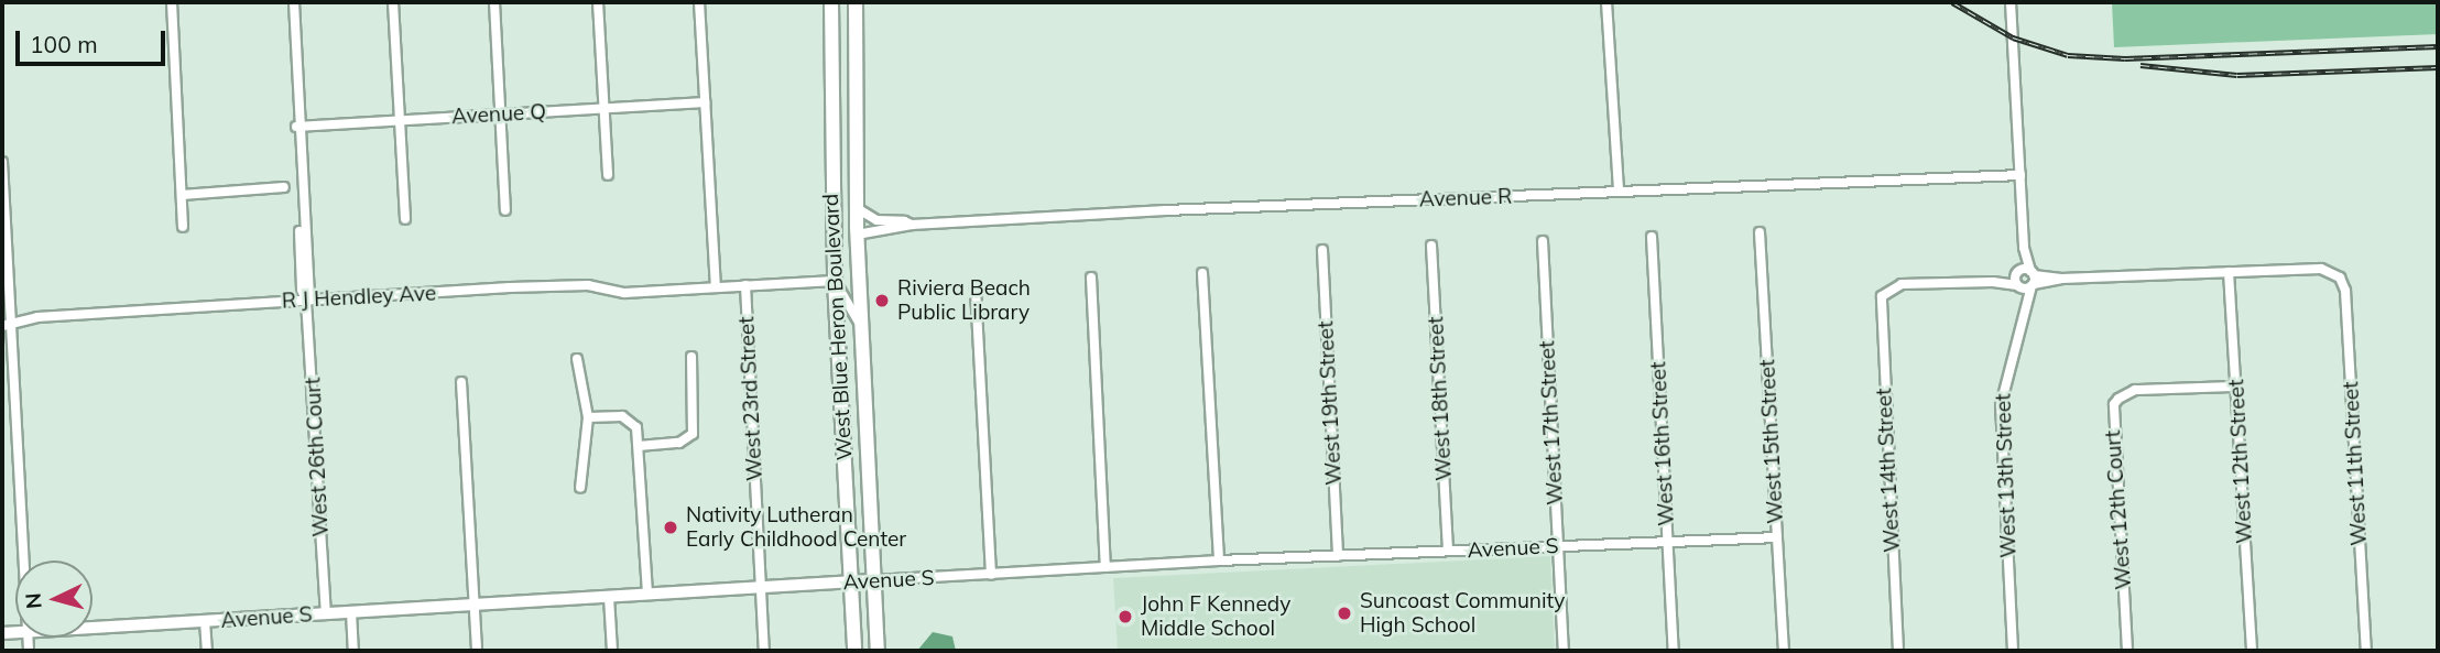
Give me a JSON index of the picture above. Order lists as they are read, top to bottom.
{
  "streets": {
    "main road": ["West Blue Heron Boulevard"],
    "street": [
      "Avenue Q",
      "Avenue R",
      "R J Hendley Ave",
      "West 23rd Street",
      "West 18th Street",
      "West 19th Street",
      "West 17th Street",
      "West 15th Street",
      "West 16th Street",
      "West 26th Court",
      "West 12th Street",
      "West 11th Street",
      "West 14th Street",
      "West 13th Street",
      "West 12th Court",
      "Avenue S"
    ]
  },
  "crossings": [
    ["Avenue Q", "West 26th Court"],
    ["Avenue R", "West Blue Heron Boulevard"],
    ["R J Hendley Ave", "West 26th Court"],
    ["West Blue Heron Boulevard", "Avenue S"],
    ["West 23rd Street", "Avenue S"],
    ["West 18th Street", "Avenue S"],
    ["West 19th Street", "Avenue S"],
    ["West 17th Street", "Avenue S"],
    ["West 15th Street", "Avenue S"],
    ["West 16th Street", "Avenue S"],
    ["West 26th Court", "Avenue S"],
    ["West 12th Street", "West 11th Street"],
    ["West 12th Street", "West 12th Court"]
  ],
  "places": [
    "Riviera Beach Public Library",
    "Nativity Lutheran Early Childhood Center",
    "Suncoast Community High School",
    "John F Kennedy Middle School"
  ],
  "scale_bar": "100 m",
  "north": "left"
}
